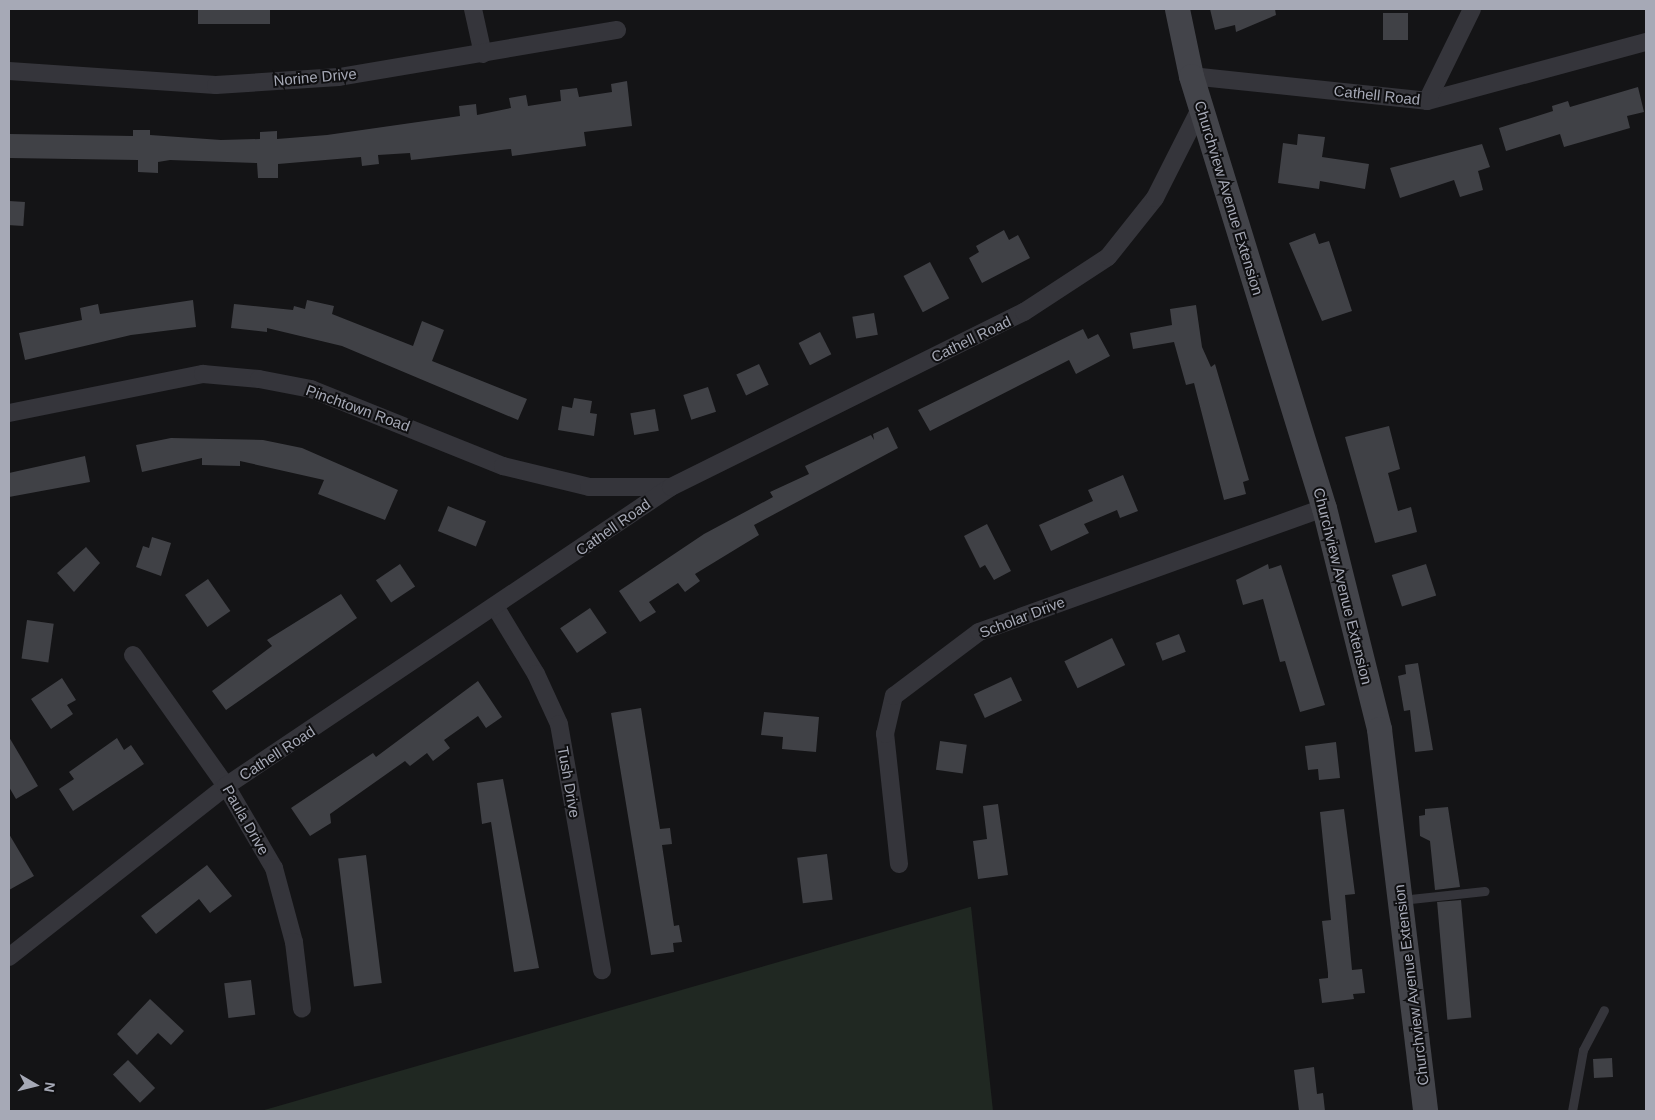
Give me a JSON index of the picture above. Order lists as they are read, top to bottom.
{
  "streets": {
    "street": [
      "Norine Drive",
      "Cathell Road",
      "Churchview Avenue Extension",
      "Pinchtown Road",
      "Scholar Drive",
      "Tush Drive",
      "Paula Drive"
    ]
  },
  "crossings": [
    ["Cathell Road", "Churchview Avenue Extension"],
    ["Cathell Road", "Pinchtown Road"],
    ["Cathell Road", "Tush Drive"],
    ["Cathell Road", "Paula Drive"],
    ["Churchview Avenue Extension", "Scholar Drive"]
  ],
  "north": "right"
}
